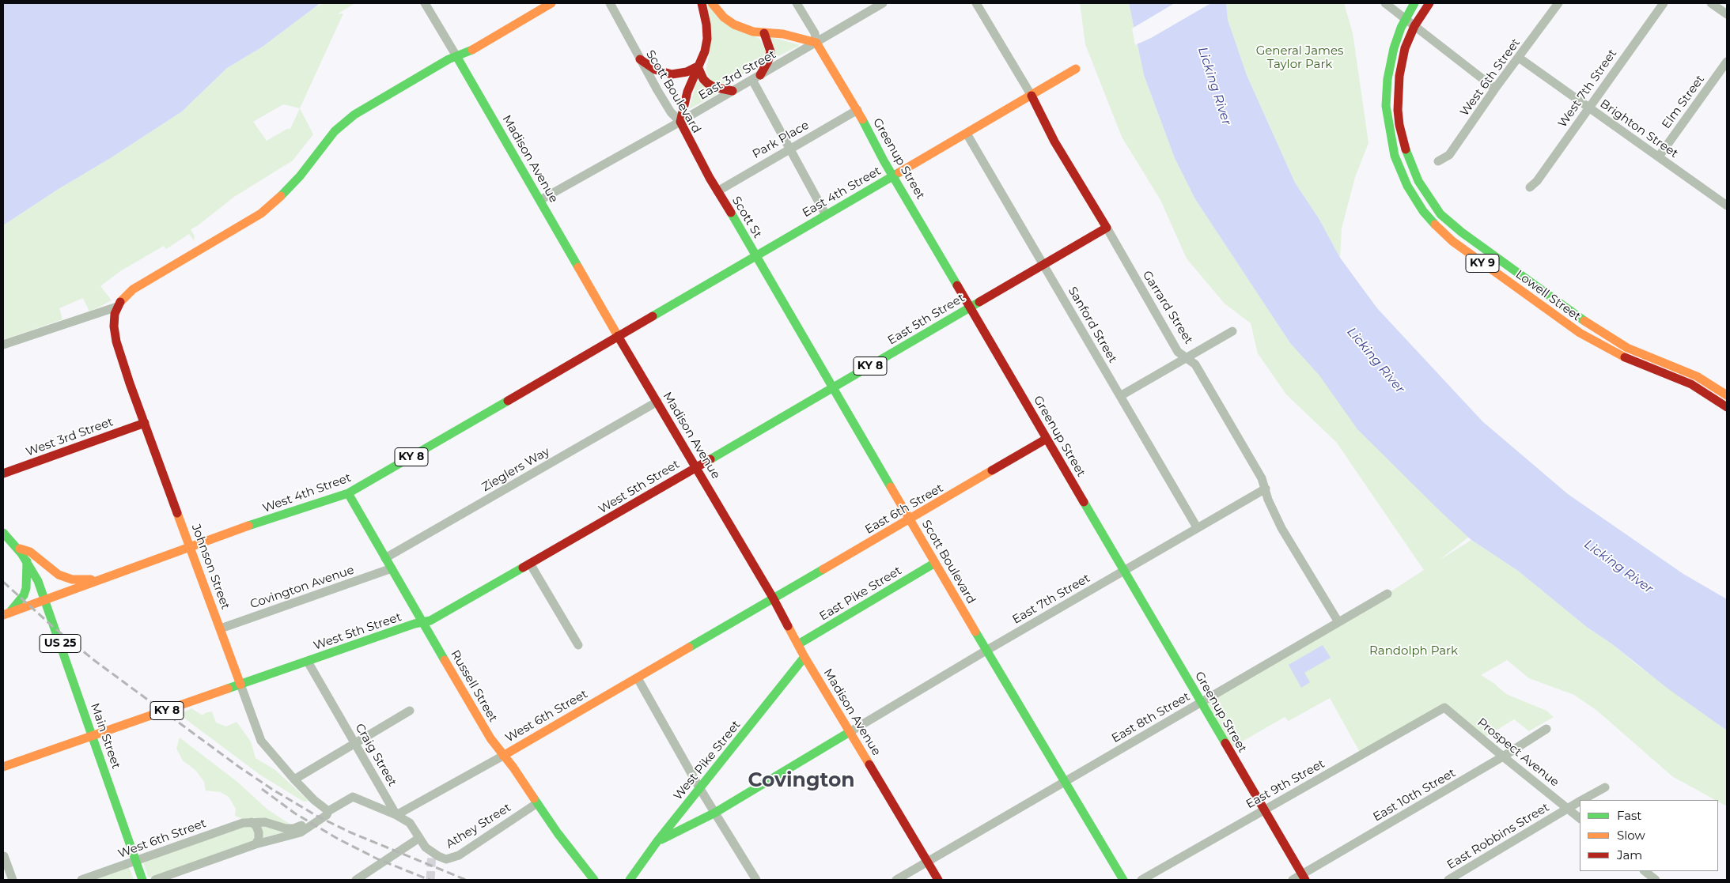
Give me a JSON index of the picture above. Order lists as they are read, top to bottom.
{
  "streets": {
    "main road": [
      "West 6th Street",
      "Scott Boulevard",
      "Madison Avenue",
      "Greenup Street",
      "East 4th Street",
      "Scott St",
      "KY 9",
      "Lowell Street",
      "Garrard Street",
      "East 5th Street",
      "KY 8",
      "West 3rd Street",
      "West 5th Street",
      "West 4th Street",
      "East 6th Street",
      "Johnson Street",
      "East Pike Street",
      "US 25",
      "Russell Street",
      "Main Street",
      "West Pike Street"
    ],
    "street": [
      "East 3rd Street",
      "West 7th Street",
      "Elm Street",
      "Brighton Street",
      "Park Place",
      "Sanford Street",
      "Zieglers Way",
      "Covington Avenue",
      "East 7th Street",
      "East 8th Street",
      "Prospect Avenue",
      "Craig Street",
      "East 9th Street",
      "East 10th Street",
      "Athey Street",
      "East Robbins Street"
    ]
  },
  "crossings": [
    ["East 3rd Street", "Scott Boulevard"],
    ["East 3rd Street", "Madison Avenue"],
    ["East 3rd Street", "Greenup Street"],
    ["West 6th Street", "Brighton Street"],
    ["West 6th Street", "Madison Avenue"],
    ["West 6th Street", "East 6th Street"],
    ["West 6th Street", "Johnson Street"],
    ["West 6th Street", "Russell Street"],
    ["West 6th Street", "Main Street"],
    ["West 6th Street", "Craig Street"],
    ["West 7th Street", "Brighton Street"],
    ["Scott Boulevard", "Park Place"],
    ["Scott Boulevard", "East 4th Street"],
    ["Scott Boulevard", "Scott St"],
    ["Scott Boulevard", "East 5th Street"],
    ["Scott Boulevard", "East 6th Street"],
    ["Scott Boulevard", "East Pike Street"],
    ["Scott Boulevard", "East 7th Street"],
    ["Scott Boulevard", "East 8th Street"],
    ["Elm Street", "Brighton Street"],
    ["Park Place", "Greenup Street"],
    ["Park Place", "Scott St"],
    ["Madison Avenue", "East 4th Street"],
    ["Madison Avenue", "East 5th Street"],
    ["Madison Avenue", "Zieglers Way"],
    ["Madison Avenue", "West 5th Street"],
    ["Madison Avenue", "West 4th Street"],
    ["Madison Avenue", "East 6th Street"],
    ["Madison Avenue", "East Pike Street"],
    ["Madison Avenue", "East 7th Street"],
    ["Madison Avenue", "East 8th Street"],
    ["Madison Avenue", "West Pike Street"],
    ["Greenup Street", "East 4th Street"],
    ["Greenup Street", "East 5th Street"],
    ["Greenup Street", "East 6th Street"],
    ["Greenup Street", "East 7th Street"],
    ["Greenup Street", "East 8th Street"],
    ["Greenup Street", "East 9th Street"],
    ["Greenup Street", "East 10th Street"],
    ["East 4th Street", "Scott St"],
    ["East 4th Street", "Garrard Street"],
    ["East 4th Street", "Sanford Street"],
    ["East 4th Street", "West 4th Street"],
    ["KY 9", "Lowell Street"],
    ["Garrard Street", "East 5th Street"],
    ["Garrard Street", "East 7th Street"],
    ["Garrard Street", "East 8th Street"],
    ["East 5th Street", "Sanford Street"],
    ["East 5th Street", "West 5th Street"],
    ["Sanford Street", "East 7th Street"],
    ["West 3rd Street", "Johnson Street"],
    ["Zieglers Way", "Russell Street"],
    ["West 5th Street", "Johnson Street"],
    ["West 5th Street", "Russell Street"],
    ["West 5th Street", "Main Street"],
    ["West 5th Street", "Craig Street"],
    ["West 4th Street", "Johnson Street"],
    ["West 4th Street", "US 25"],
    ["West 4th Street", "Russell Street"],
    ["West 4th Street", "Main Street"],
    ["Johnson Street", "Covington Avenue"],
    ["Covington Avenue", "Russell Street"],
    ["US 25", "Main Street"],
    ["Russell Street", "Athey Street"],
    ["Prospect Avenue", "East 9th Street"],
    ["Prospect Avenue", "East 10th Street"],
    ["Prospect Avenue", "East Robbins Street"],
    ["Craig Street", "Athey Street"]
  ],
  "districts": ["Covington"],
  "water": ["Licking River"],
  "parks": ["General James Taylor Park", "Randolph Park"],
  "legend": ["Fast", "Slow", "Jam"]
}
